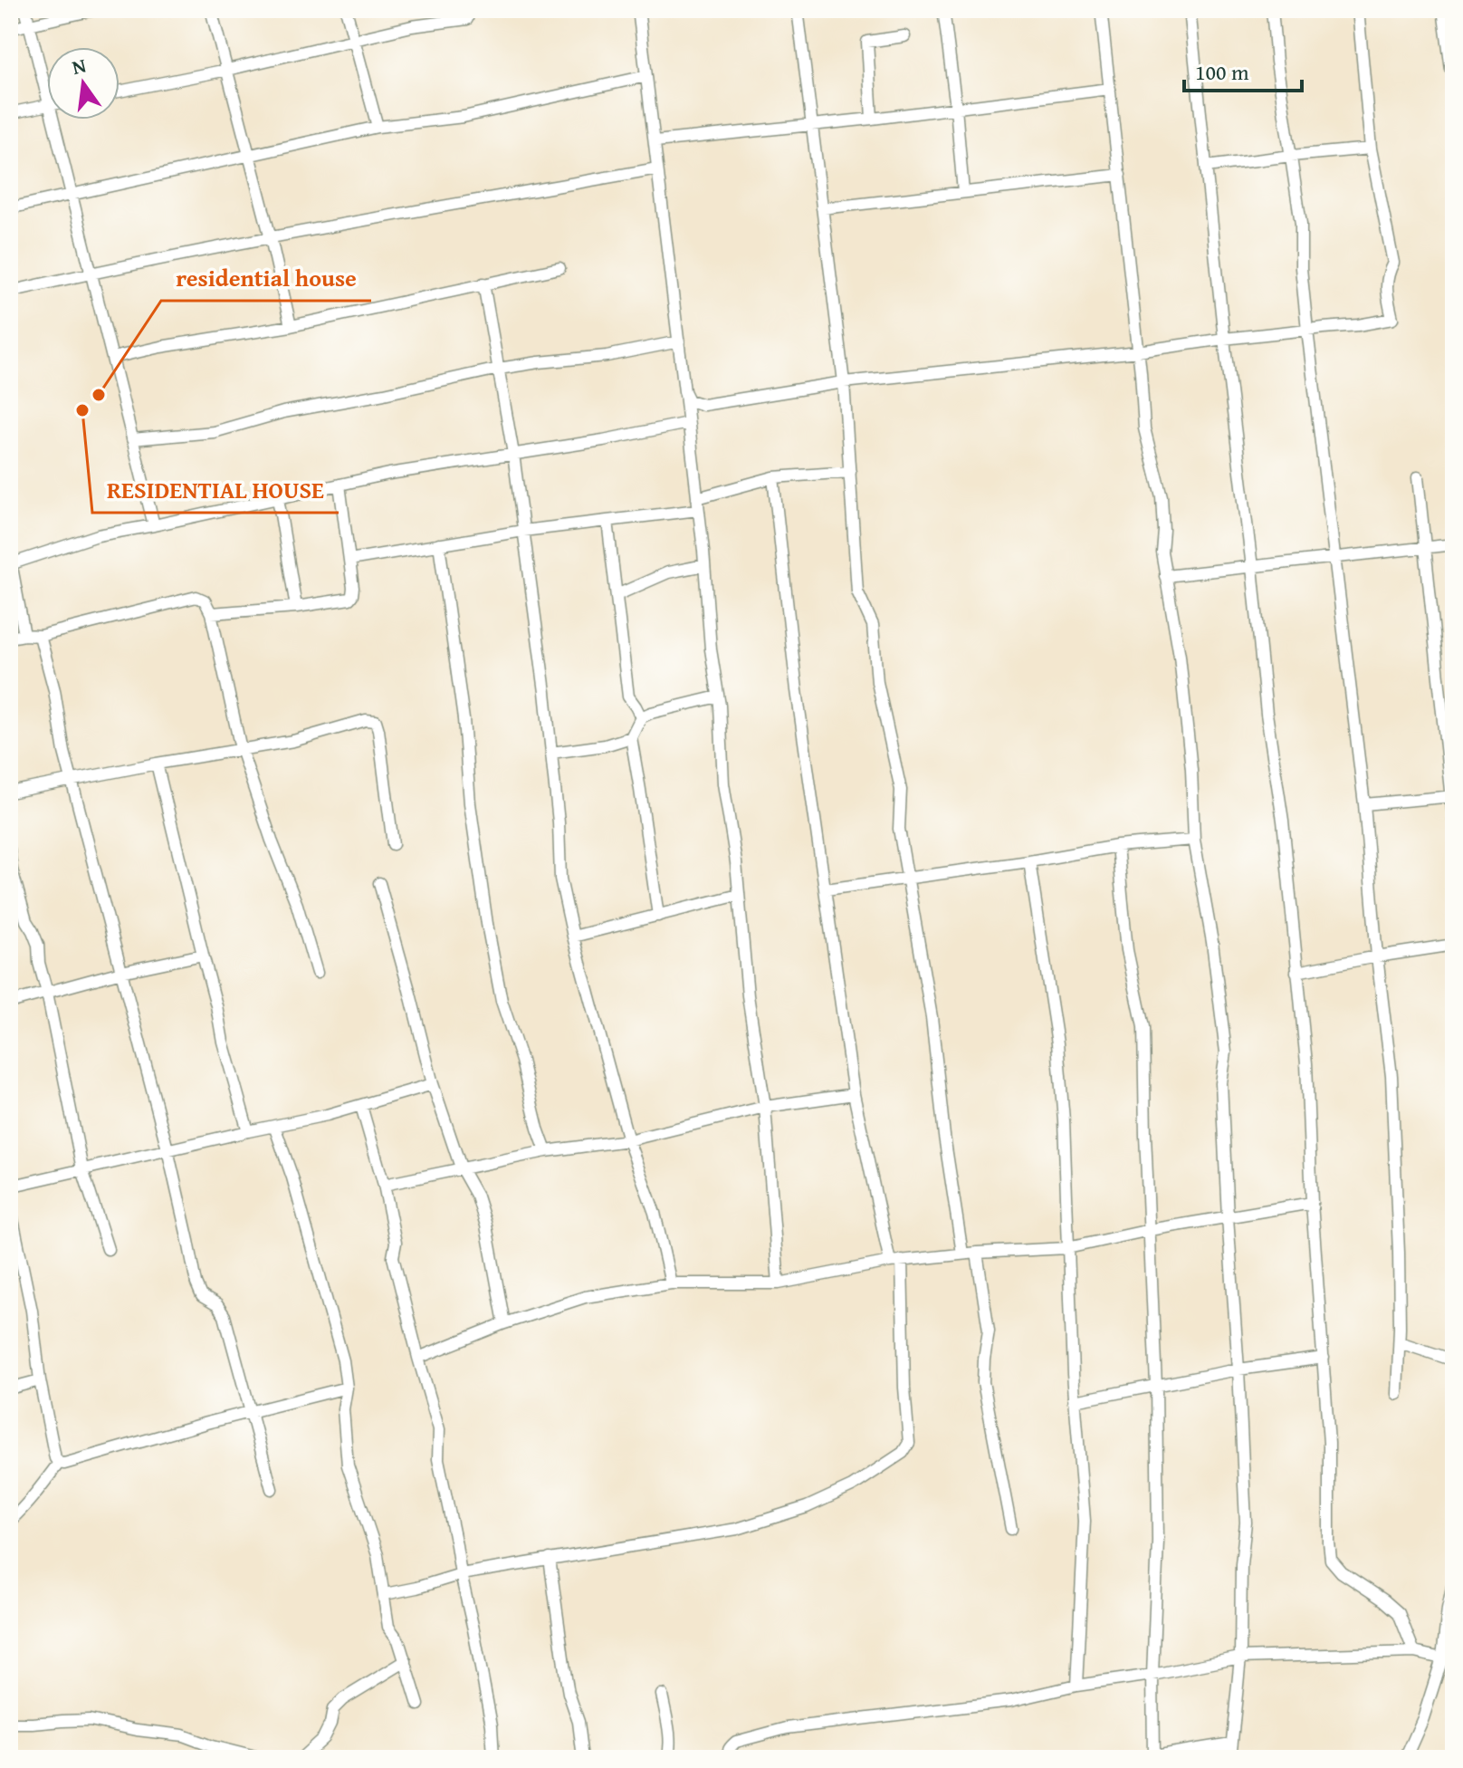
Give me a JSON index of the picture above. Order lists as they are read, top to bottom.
{
  "places": ["residential house", "RESIDENTIAL HOUSE"],
  "scale_bar": "100 m",
  "north": "top"
}
